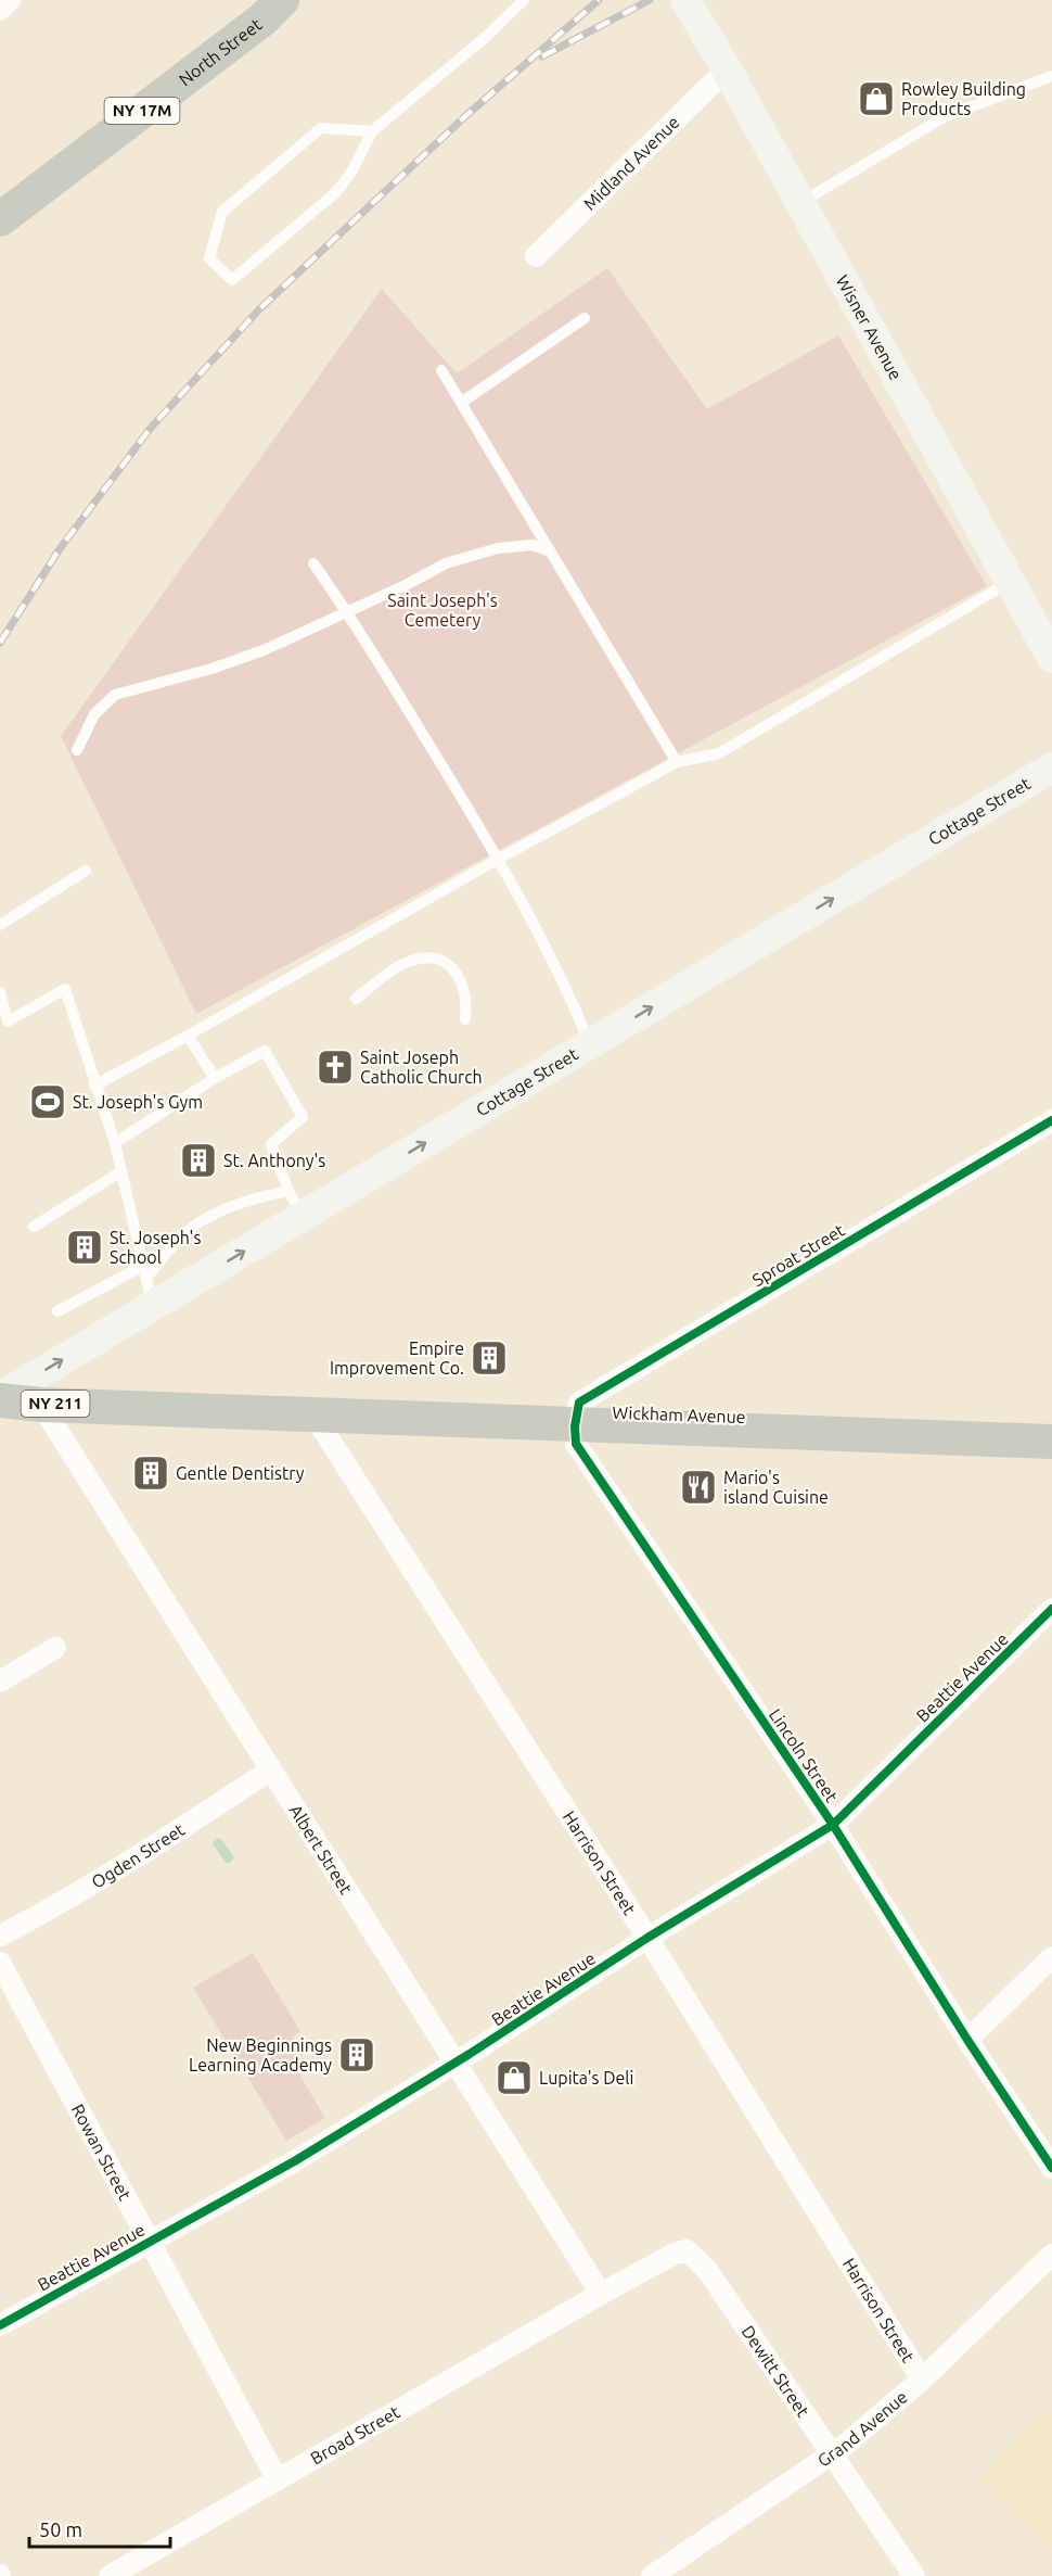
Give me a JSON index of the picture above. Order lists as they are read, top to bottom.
{
  "streets": {
    "main road": [
      "North Street",
      "NY 17M",
      "NY 211",
      "Wickham Avenue"
    ],
    "street": [
      "Midland Avenue",
      "Wisner Avenue",
      "Cottage Street",
      "Sproat Street",
      "Beattie Avenue",
      "Lincoln Street",
      "Albert Street",
      "Ogden Street",
      "Harrison Street",
      "Rowan Street",
      "Dewitt Street",
      "Grand Avenue",
      "Broad Street"
    ]
  },
  "crossings": [
    ["Midland Avenue", "Wisner Avenue"],
    ["Cottage Street", "Wickham Avenue"],
    ["Sproat Street", "Wickham Avenue"],
    ["Sproat Street", "Lincoln Street"],
    ["Wickham Avenue", "Lincoln Street"],
    ["Wickham Avenue", "Albert Street"],
    ["Wickham Avenue", "Harrison Street"],
    ["Beattie Avenue", "Lincoln Street"],
    ["Beattie Avenue", "Albert Street"],
    ["Beattie Avenue", "Harrison Street"],
    ["Beattie Avenue", "Rowan Street"],
    ["Albert Street", "Ogden Street"],
    ["Albert Street", "Dewitt Street"],
    ["Albert Street", "Broad Street"],
    ["Harrison Street", "Grand Avenue"],
    ["Rowan Street", "Broad Street"],
    ["Dewitt Street", "Grand Avenue"],
    ["Dewitt Street", "Broad Street"]
  ],
  "one_way": ["Cottage Street"],
  "parks": ["Saint Joseph's Cemetery"],
  "places": {
    "shop": ["Rowley Building Products", "Lupita's Deli"],
    "church": ["Saint Joseph Catholic Church"],
    "sports": ["St. Joseph's Gym"],
    "building": [
      "St. Anthony's",
      "St. Joseph's School",
      "Empire Improvement Co.",
      "Gentle Dentistry",
      "New Beginnings Learning Academy"
    ],
    "restaurant": ["Mario's island Cuisine"]
  },
  "scale_bar": "50 m"
}
